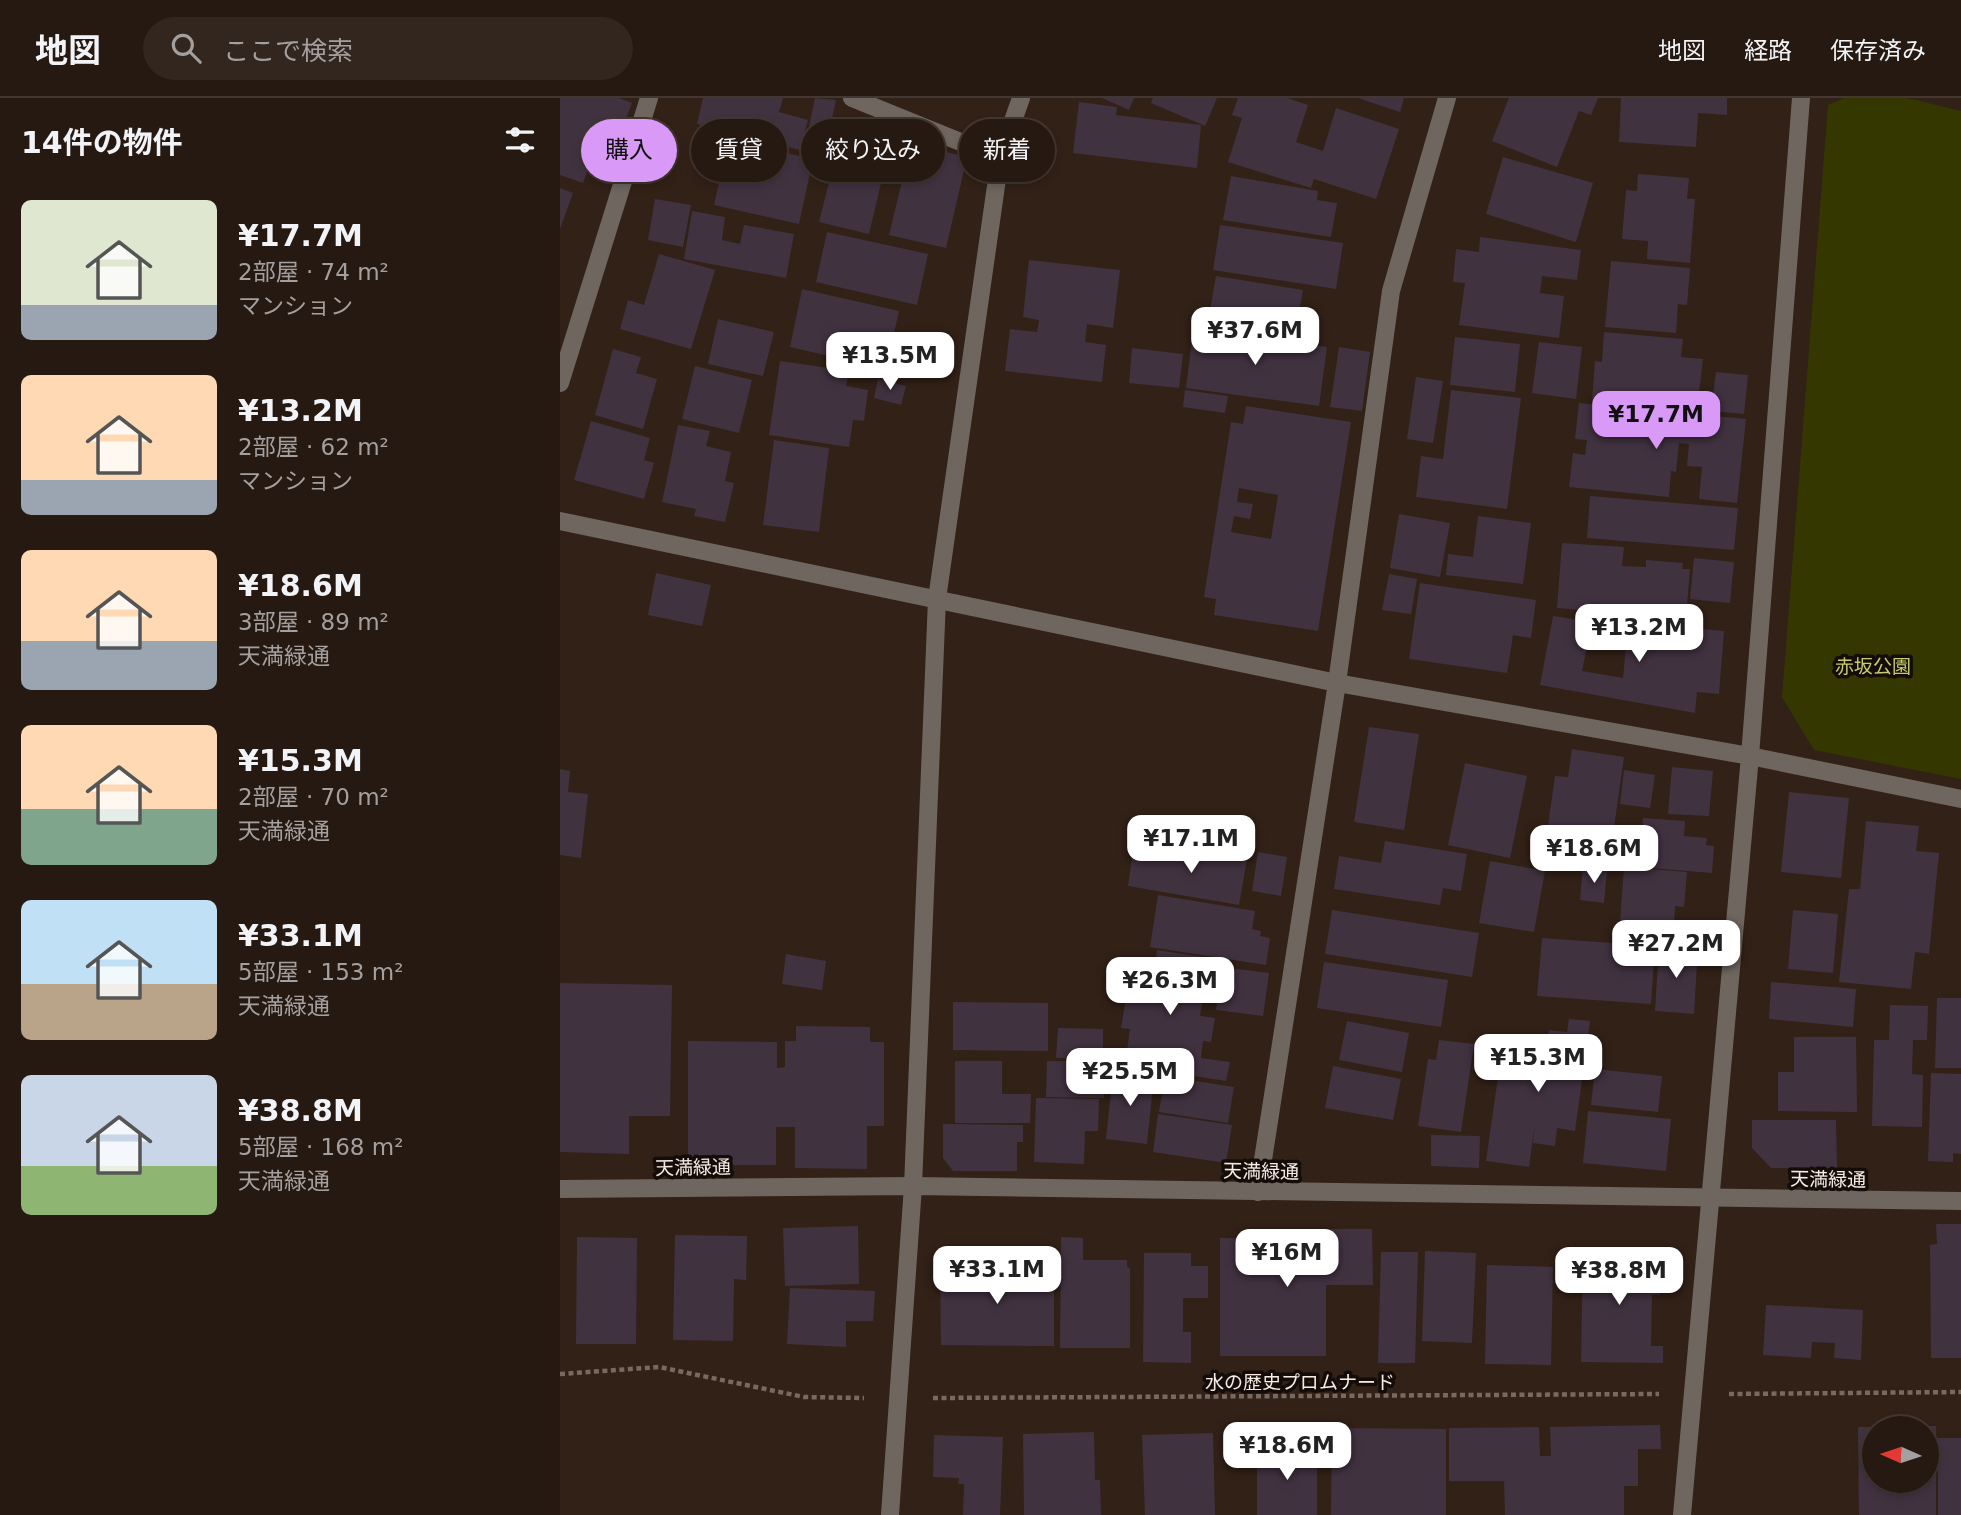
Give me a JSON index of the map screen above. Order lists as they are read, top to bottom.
{
  "streets": {
    "street": ["天満緑通"],
    "path": ["水の歴史プロムナード"]
  },
  "parks": ["赤坂公園"],
  "north": "left",
  "page": {
    "header": "地図",
    "search": "ここで検索",
    "nav": ["地図", "経路", "保存済み"],
    "heading": "14件の物件",
    "chip": [
      "購入",
      "賃貸",
      "絞り込み",
      "新着"
    ],
    "list": [
      {
        "name": "¥17.7M",
        "note": "2部屋 · 74 m² · マンション"
      },
      {
        "name": "¥13.2M",
        "note": "2部屋 · 62 m² · マンション"
      },
      {
        "name": "¥18.6M",
        "note": "3部屋 · 89 m² · 天満緑通"
      },
      {
        "name": "¥15.3M",
        "note": "2部屋 · 70 m² · 天満緑通"
      },
      {
        "name": "¥33.1M",
        "note": "5部屋 · 153 m² · 天満緑通"
      },
      {
        "name": "¥38.8M",
        "note": "5部屋 · 168 m² · 天満緑通"
      }
    ],
    "price": [
      "¥37.6M",
      "¥13.5M",
      "¥17.7M",
      "¥13.2M",
      "¥17.1M",
      "¥18.6M",
      "¥27.2M",
      "¥26.3M",
      "¥15.3M",
      "¥25.5M",
      "¥16M",
      "¥33.1M",
      "¥38.8M",
      "¥18.6M"
    ]
  }
}
